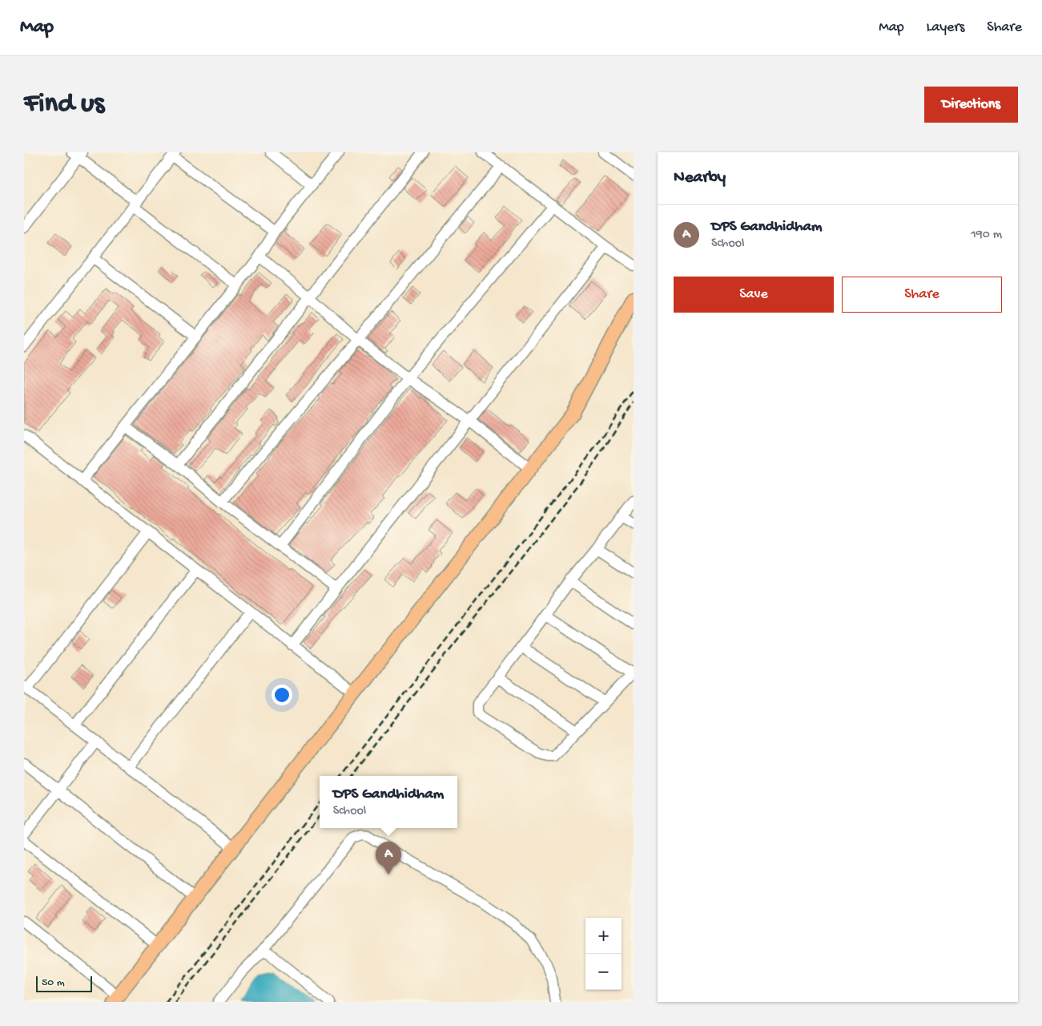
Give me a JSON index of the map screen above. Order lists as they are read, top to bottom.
{
  "scale_bar": "50 m",
  "page": {
    "header": "Map",
    "nav": ["Map", "Layers", "Share"],
    "buttons": [
      "Directions",
      ["Save", "Share"]
    ],
    "title": "Find us",
    "heading": "Nearby",
    "list": [
      {
        "mark": "A",
        "name": "DPS Gandhidham",
        "note": "School",
        "value": "190 m"
      }
    ],
    "popup": ["DPS Gandhidham", "School"],
    "pins": "A",
    "map_buttons": ["+", "−"],
    "scale": "50 m"
  }
}
